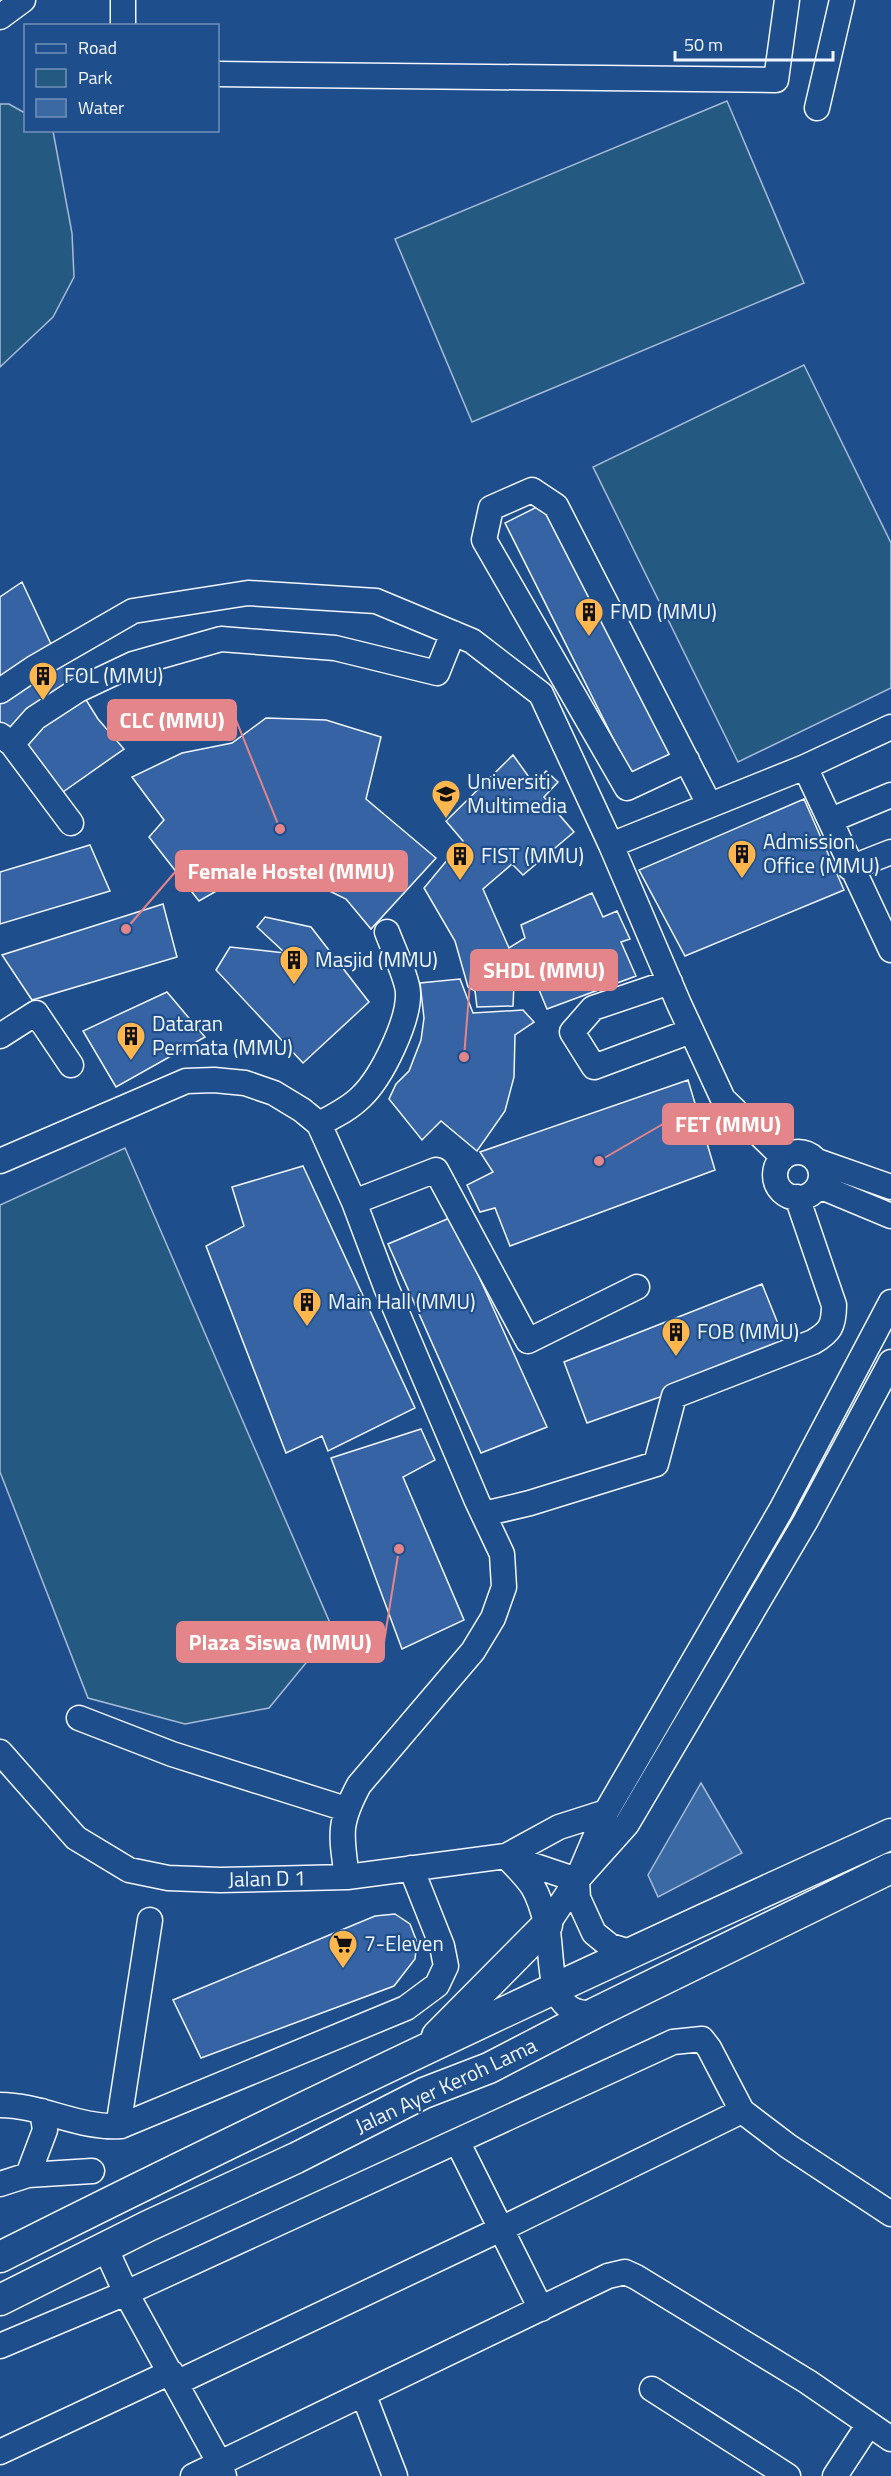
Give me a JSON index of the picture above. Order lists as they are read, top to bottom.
{
  "streets": {
    "main road": ["Jalan Ayer Keroh Lama"],
    "street": ["Jalan D 1"]
  },
  "places": {
    "building": [
      "FMD (MMU)",
      "FOL (MMU)",
      "Admission Office (MMU)",
      "FIST (MMU)",
      "Masjid (MMU)",
      "Dataran Permata (MMU)",
      "Main Hall (MMU)",
      "FOB (MMU)"
    ],
    "school or university": ["Universiti Multimedia"],
    "other": [
      "CLC (MMU)",
      "Female Hostel (MMU)",
      "SHDL (MMU)",
      "FET (MMU)",
      "Plaza Siswa (MMU)"
    ],
    "supermarket": ["7-Eleven"]
  },
  "legend": ["Road", "Park", "Water"],
  "scale_bar": "50 m"
}
